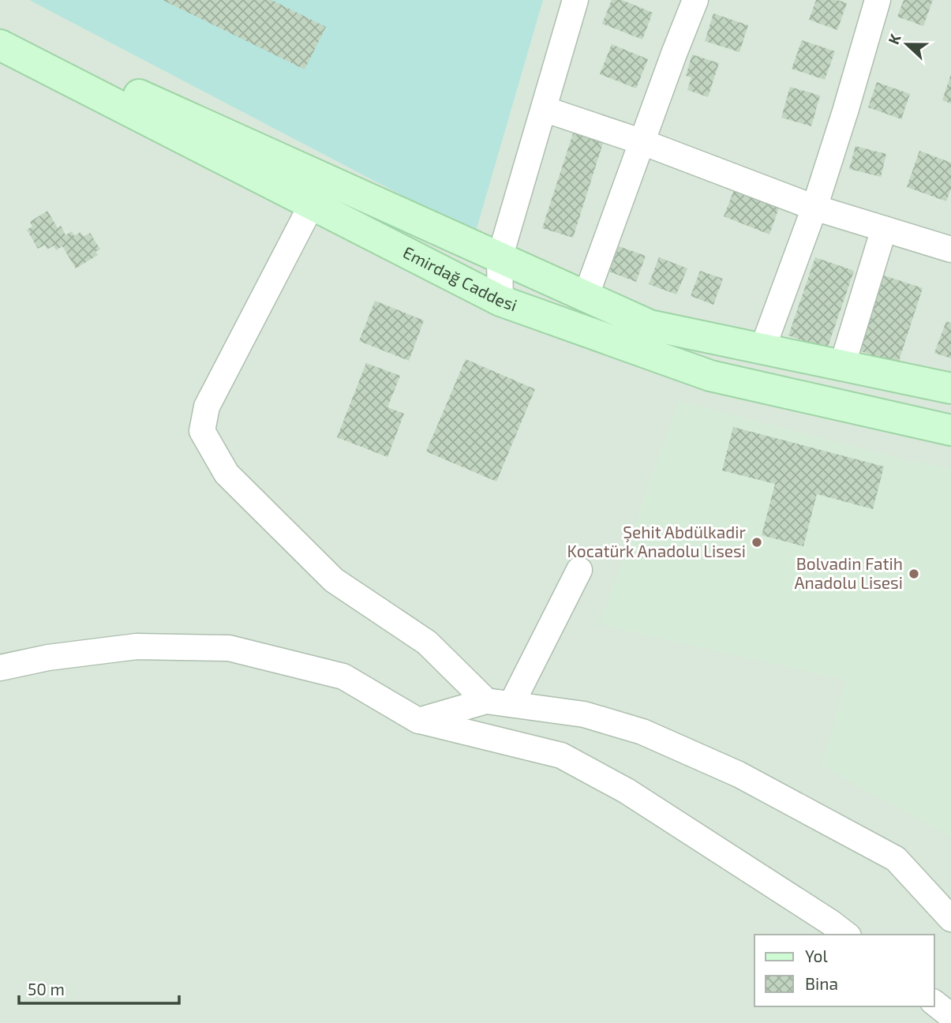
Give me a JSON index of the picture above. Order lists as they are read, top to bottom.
{
  "streets": {
    "main road": ["Emirdağ Caddesi"]
  },
  "places": ["Şehit Abdülkadir Kocatürk Anadolu Lisesi", "Bolvadin Fatih Anadolu Lisesi"],
  "legend": ["Yol", "Bina"],
  "scale_bar": "50 m",
  "north": "left"
}
